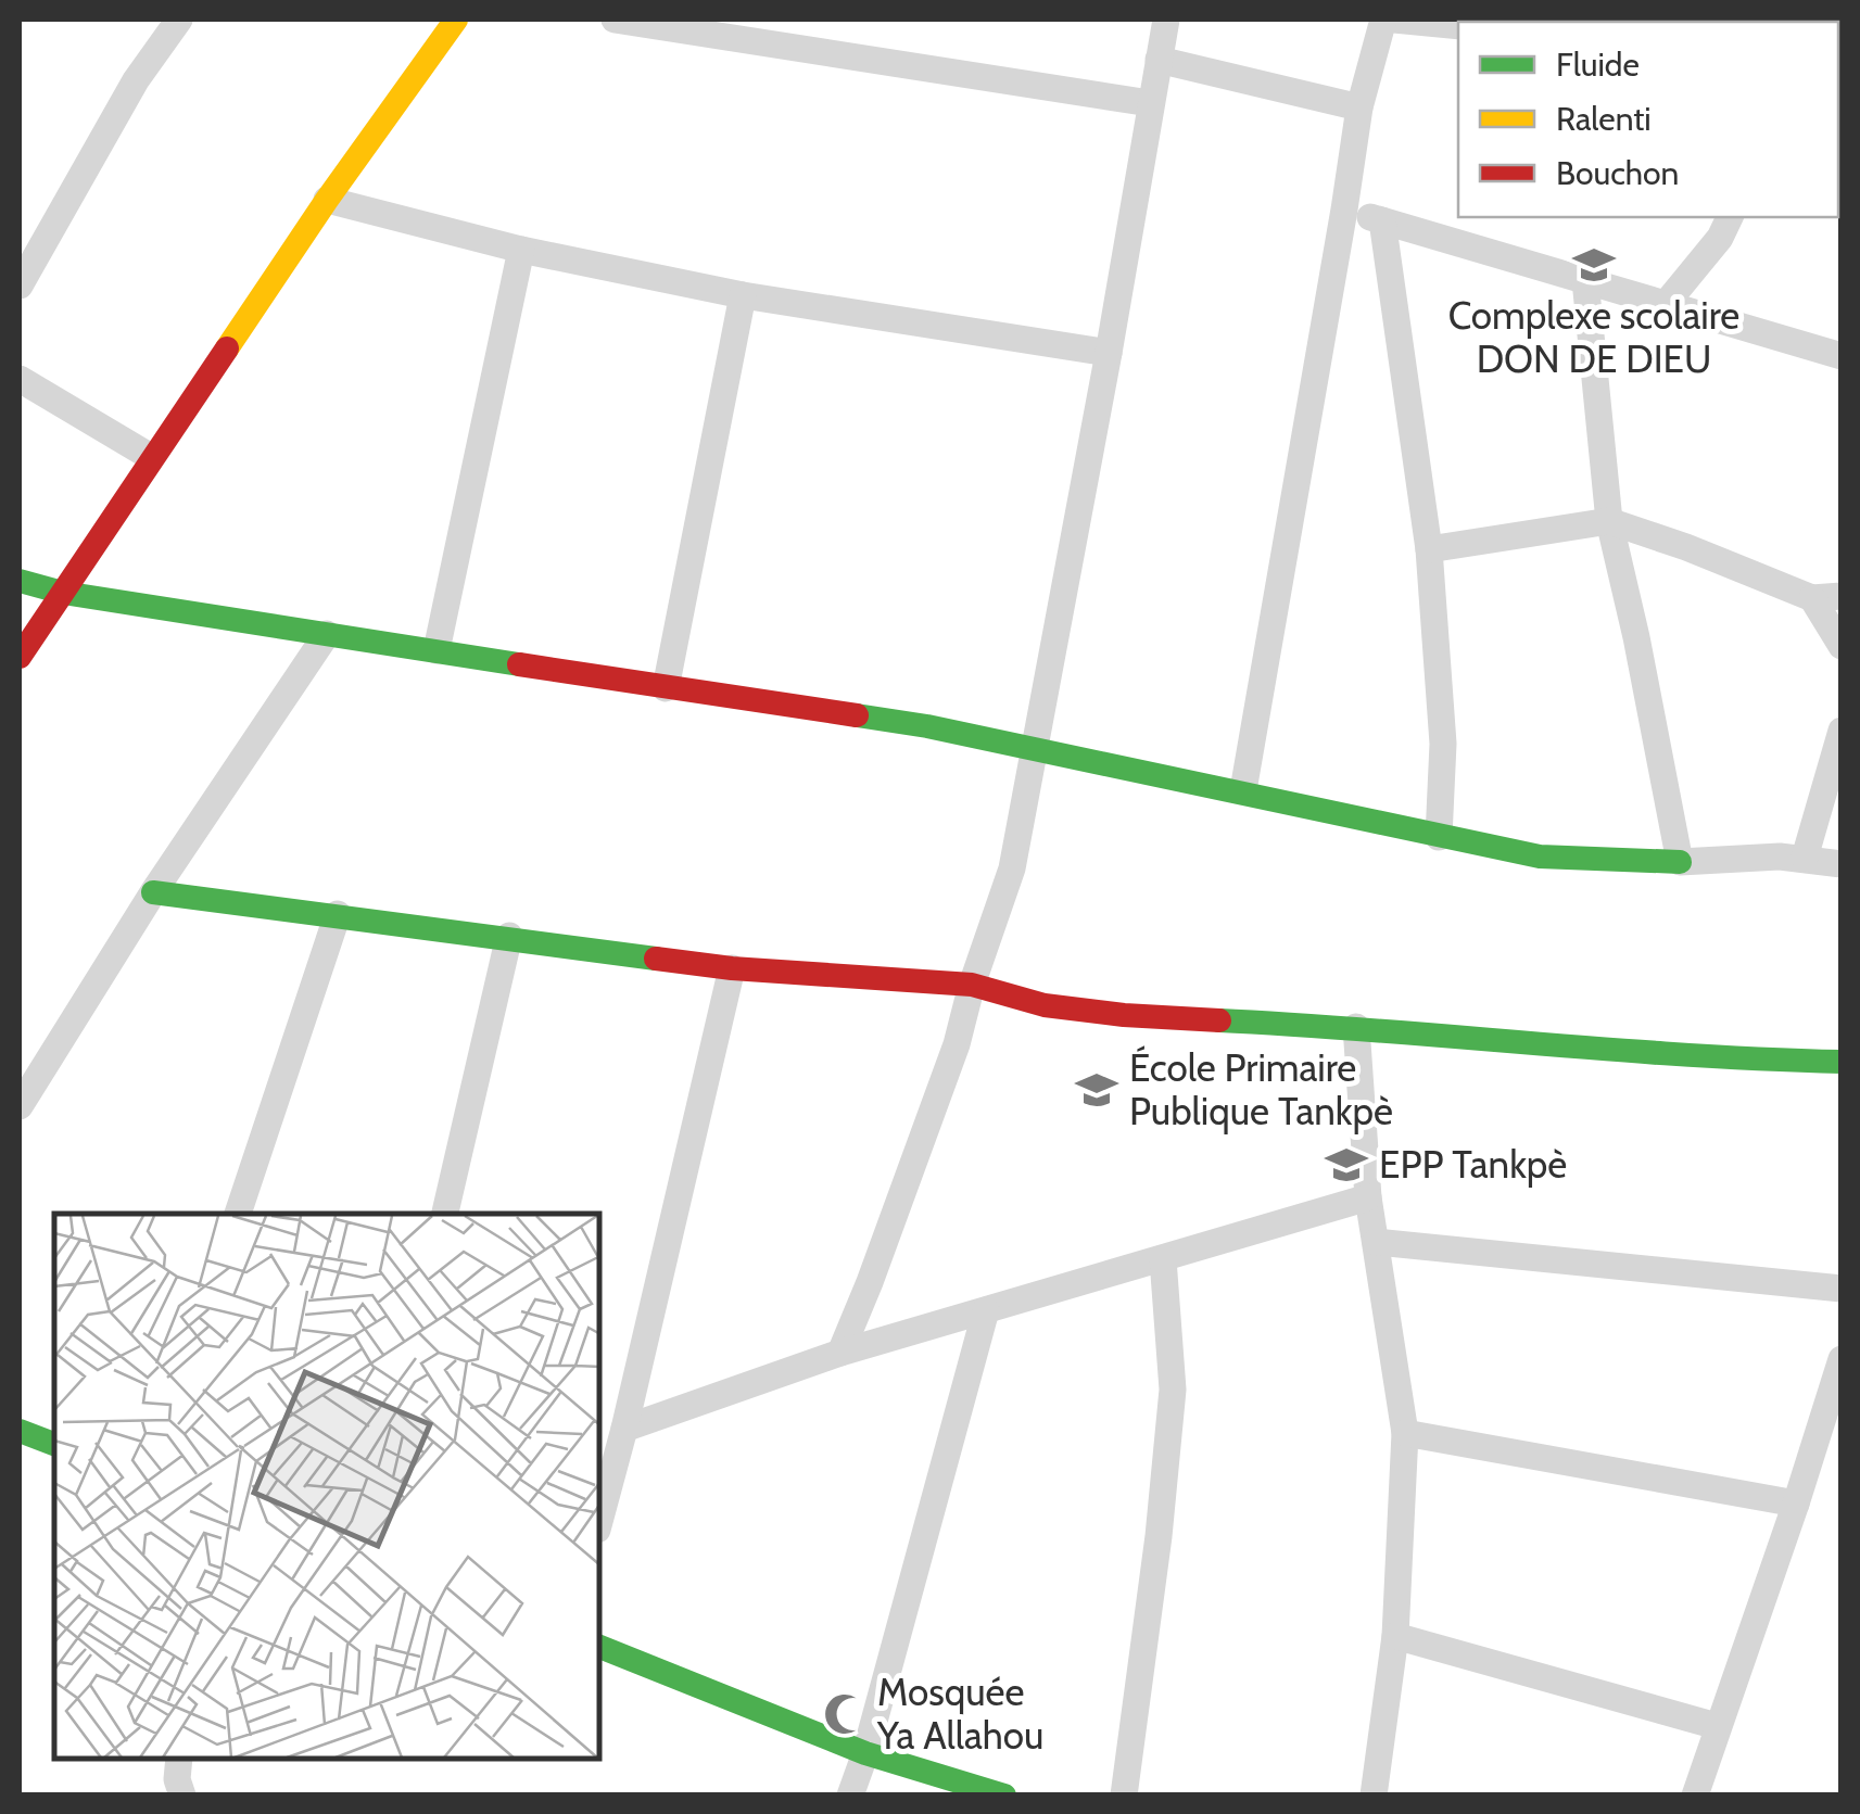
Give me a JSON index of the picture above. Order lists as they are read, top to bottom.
{
  "places": {
    "school or university": ["Complexe scolaire DON DE DIEU", "École Primaire Publique Tankpè", "EPP Tankpè"],
    "mosque": ["Mosquée Ya Allahou"]
  },
  "legend": ["Fluide", "Ralenti", "Bouchon"]
}
